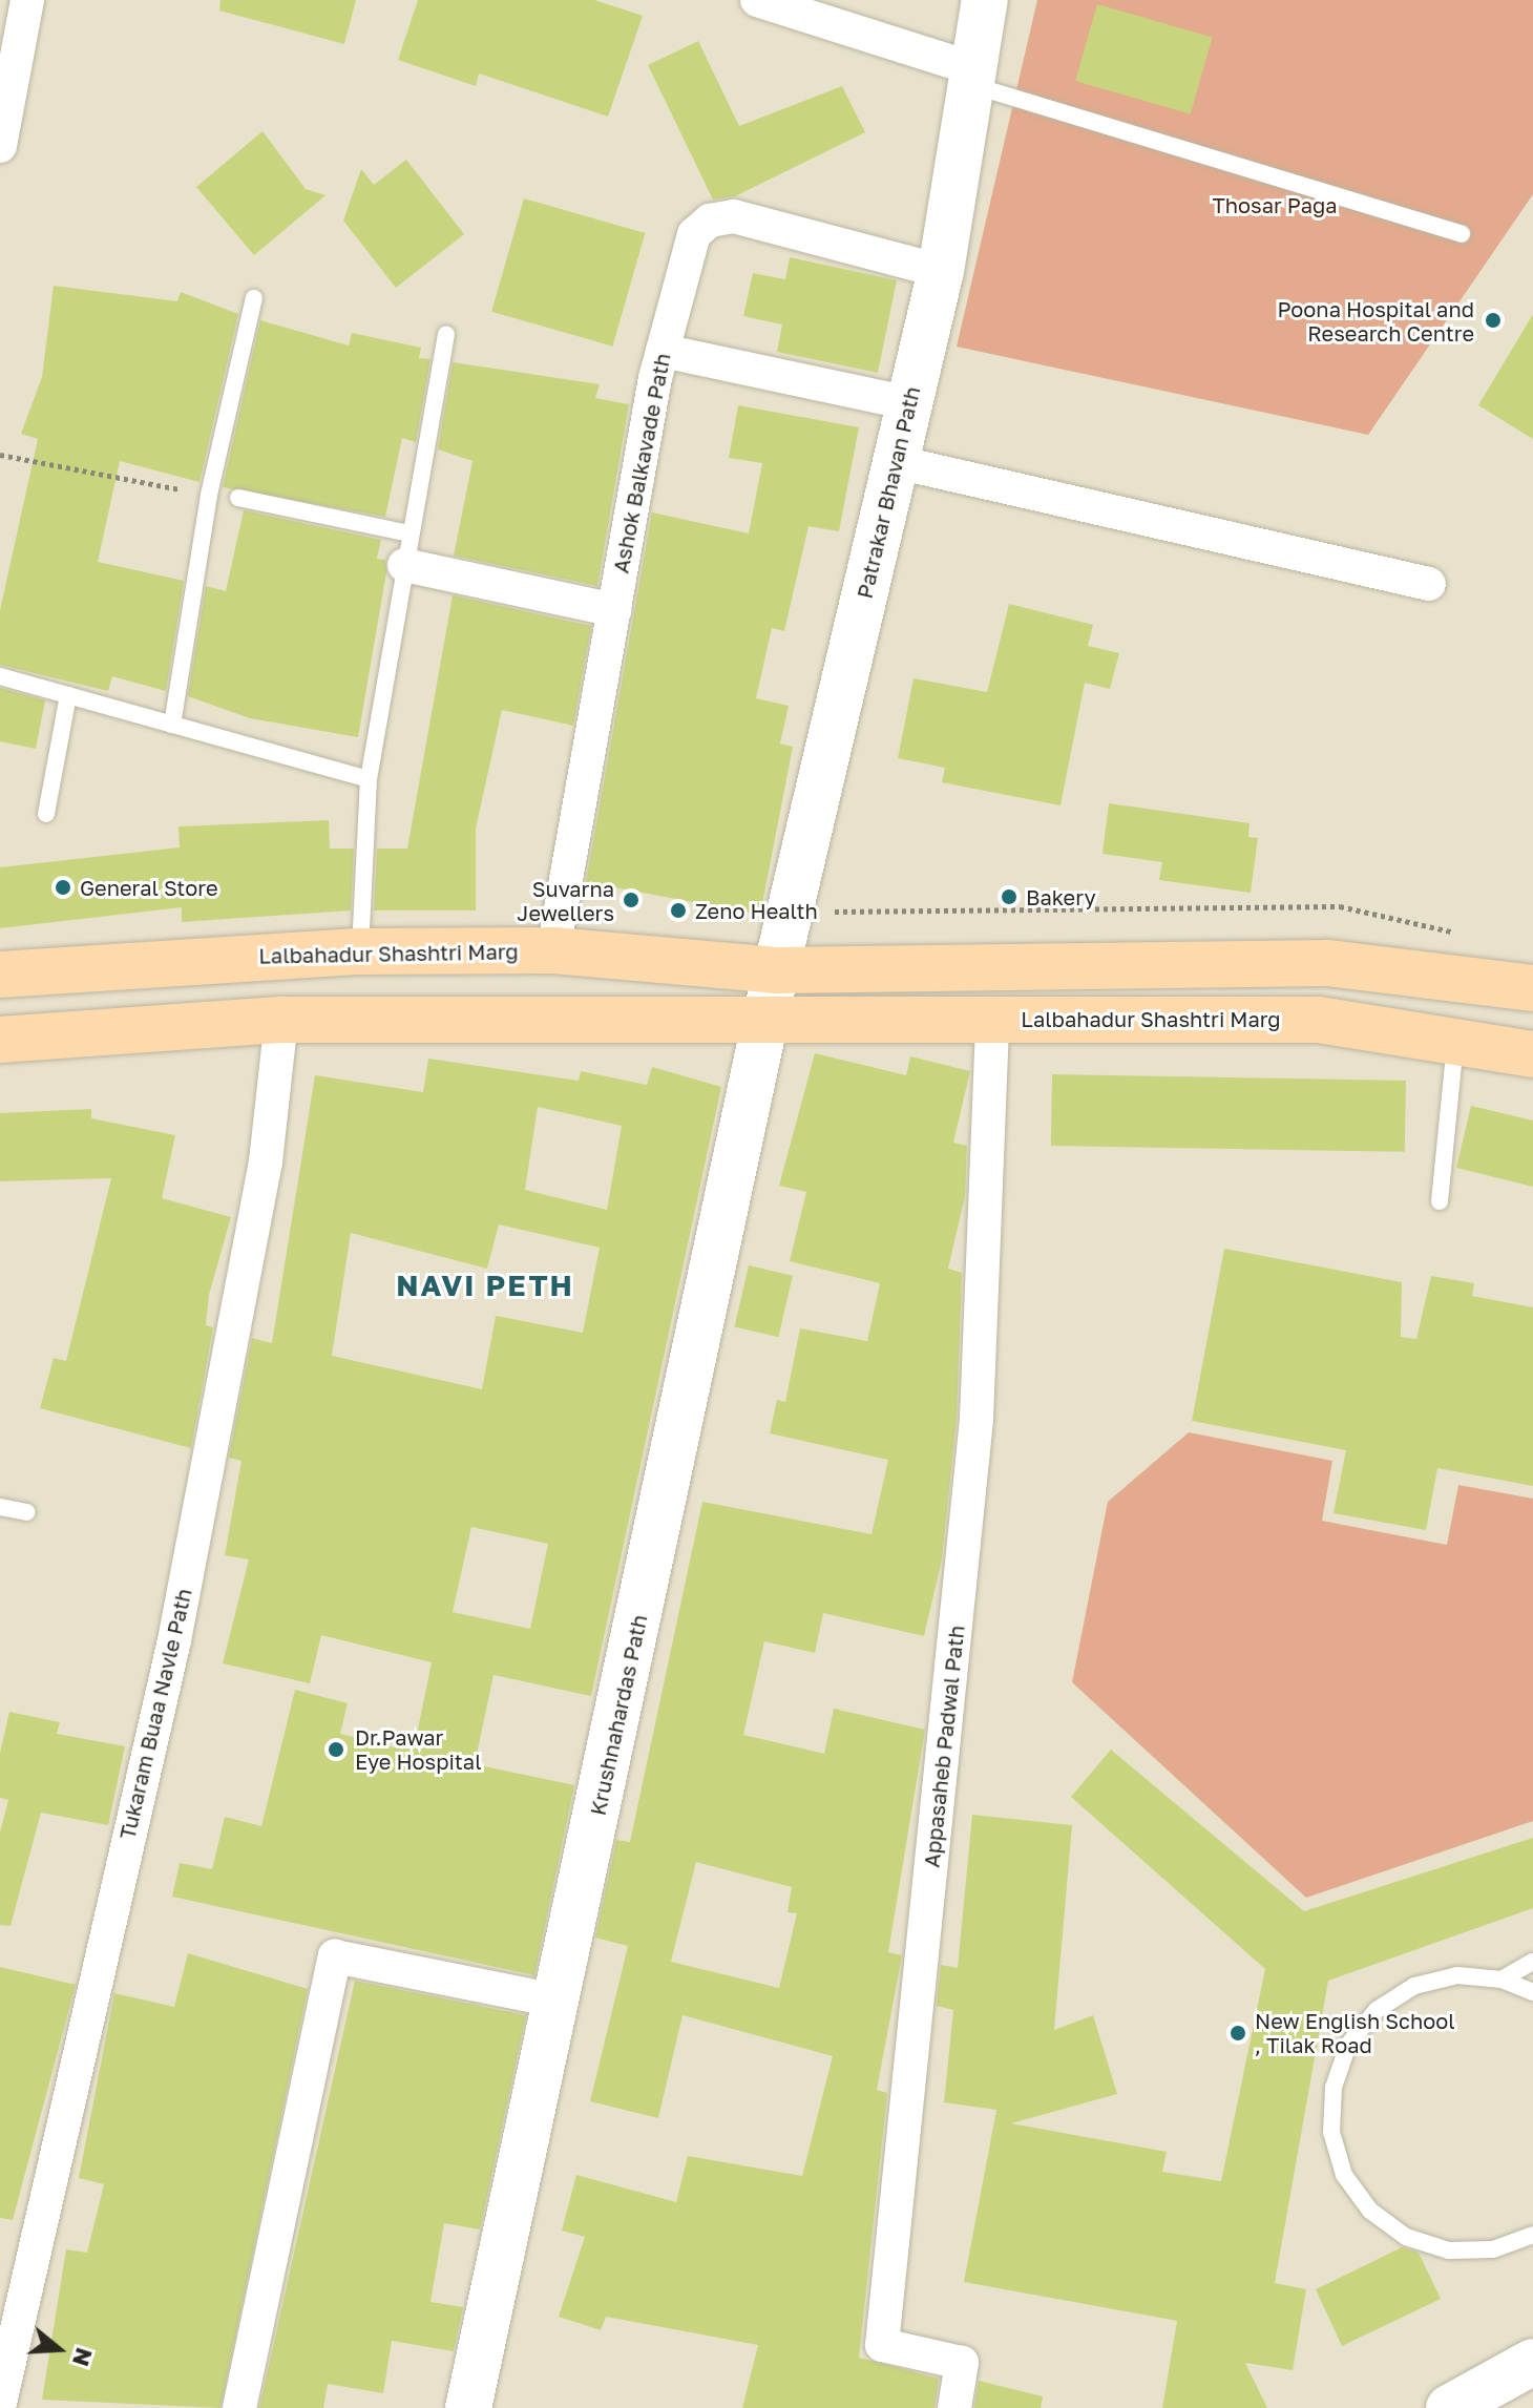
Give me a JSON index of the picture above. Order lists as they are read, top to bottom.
{
  "streets": {
    "main road": ["Lalbahadur Shashtri Marg"],
    "street": [
      "Ashok Balkavade Path",
      "Patrakar Bhavan Path",
      "Tukaram Buaa Navle Path",
      "Krushnahardas Path",
      "Appasaheb Padwal Path"
    ]
  },
  "crossings": [
    ["Ashok Balkavade Path", "Patrakar Bhavan Path"],
    ["Ashok Balkavade Path", "Lalbahadur Shashtri Marg"],
    ["Patrakar Bhavan Path", "Lalbahadur Shashtri Marg"],
    ["Lalbahadur Shashtri Marg", "Tukaram Buaa Navle Path"],
    ["Lalbahadur Shashtri Marg", "Krushnahardas Path"],
    ["Lalbahadur Shashtri Marg", "Appasaheb Padwal Path"]
  ],
  "districts": ["NAVI PETH"],
  "parks": ["Thosar Paga"],
  "places": [
    "Poona Hospital and Research Centre",
    "General Store",
    "Bakery",
    "Suvarna Jewellers",
    "Zeno Health",
    "Dr.Pawar Eye Hospital",
    "New English School , Tilak Road"
  ],
  "north": "right"
}
